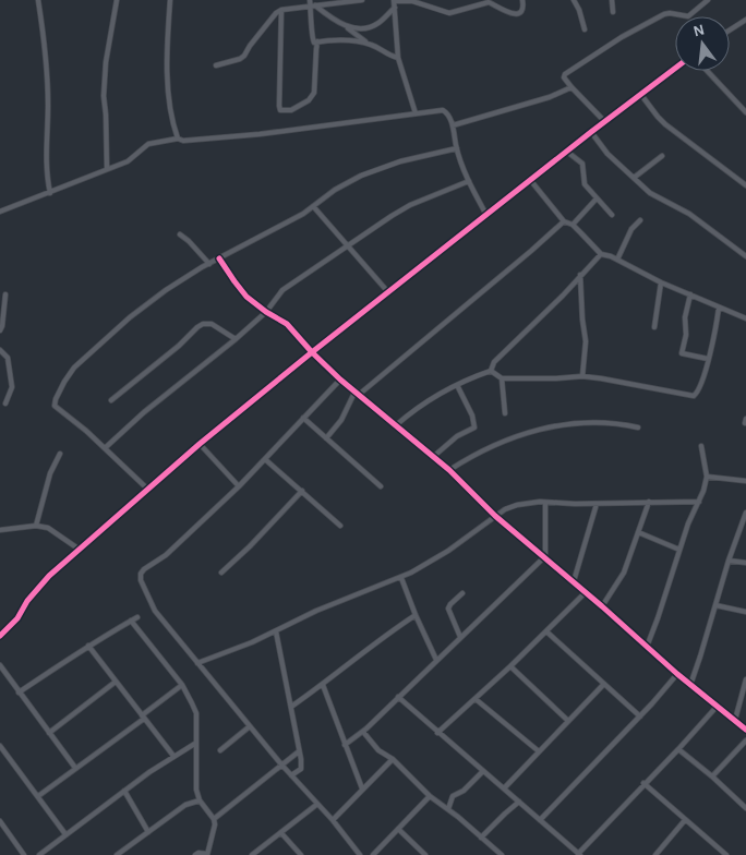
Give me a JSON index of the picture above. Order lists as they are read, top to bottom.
{
  "north": "top"
}
